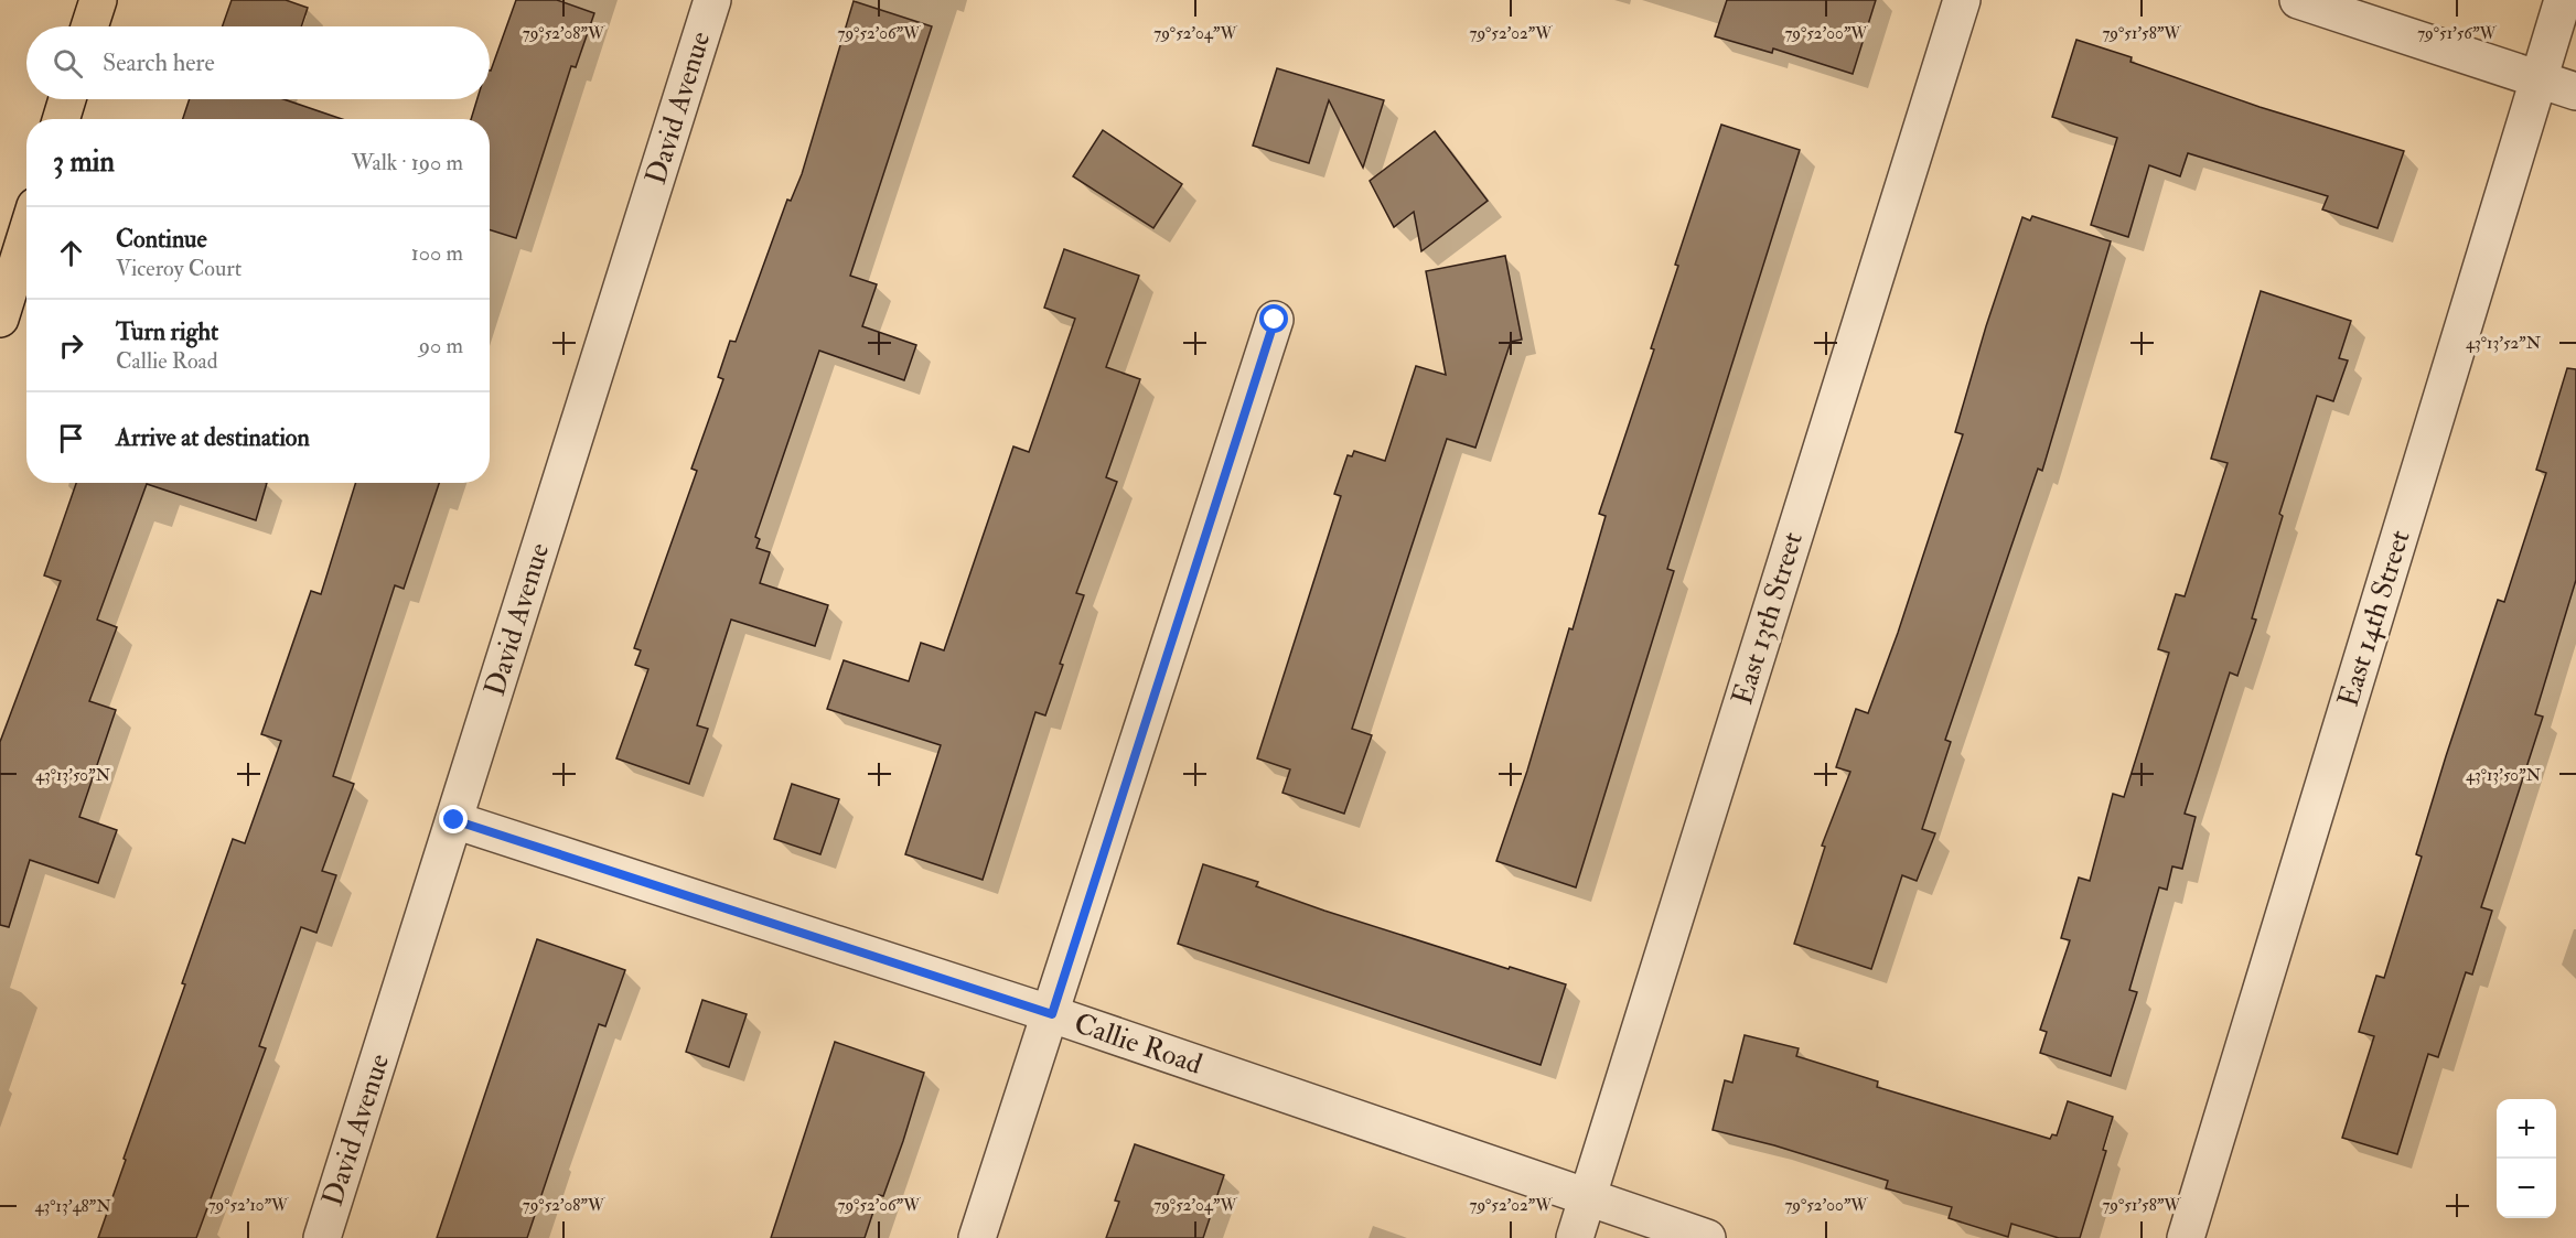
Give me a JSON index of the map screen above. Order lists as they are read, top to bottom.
{
  "streets": {
    "street": [
      "David Avenue",
      "East 13th Street",
      "East 14th Street",
      "Callie Road"
    ]
  },
  "crossings": [
    ["David Avenue", "Callie Road"],
    ["East 13th Street", "Callie Road"]
  ],
  "page": {
    "search": "Search here",
    "heading": ["3 min", "Walk · 190 m"],
    "list": [
      ["Continue", "Viceroy Court", "100 m"],
      ["Turn right", "Callie Road", "90 m"],
      "Arrive at destination"
    ],
    "map_buttons": ["+", "−"]
  },
  "coordinates": [
    "79°52'08\"W",
    "79°52'06\"W",
    "79°52'04\"W",
    "79°52'02\"W",
    "79°52'00\"W",
    "79°51'58\"W",
    "79°51'56\"W",
    "43°13'52\"N",
    "43°13'50\"N",
    "79°52'10\"W",
    "43°13'48\"N"
  ]
}
